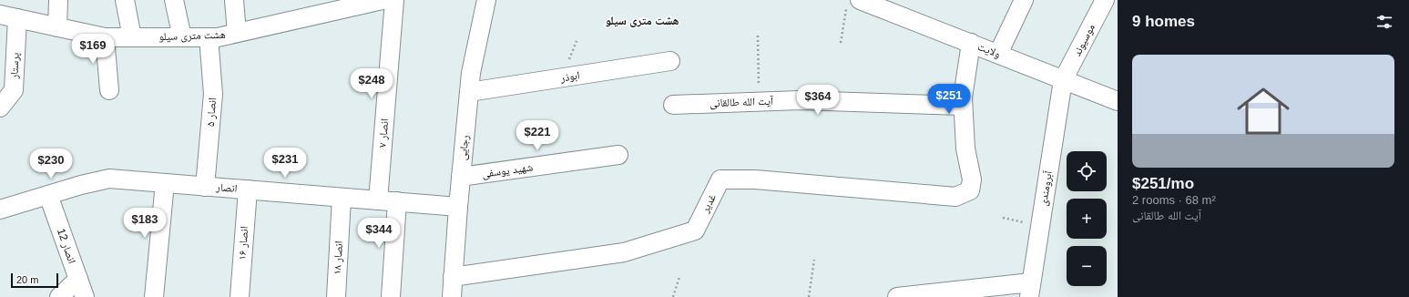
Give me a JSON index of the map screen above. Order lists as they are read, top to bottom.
{
  "streets": {
    "street": [
      "هشت متری سیلو",
      "موسیوند",
      "ولایت",
      "پرستار",
      "ابوذر",
      "آیت الله طالقانی",
      "انصار ۵",
      "انصار ۷",
      "رجایی",
      "شهید یوسفی",
      "انصار",
      "آبرومندی",
      "غدیر",
      "انصار ۱۶",
      "انصار 12",
      "انصار ۱۸"
    ]
  },
  "crossings": [
    ["هشت متری سیلو", "پرستار"],
    ["هشت متری سیلو", "انصار ۵"],
    ["موسیوند", "ولایت"],
    ["موسیوند", "آبرومندی"],
    ["ولایت", "آبرومندی"],
    ["ابوذر", "رجایی"],
    ["آیت الله طالقانی", "غدیر"],
    ["انصار ۵", "انصار"],
    ["انصار ۷", "انصار"],
    ["رجایی", "شهید یوسفی"],
    ["رجایی", "انصار"],
    ["رجایی", "غدیر"],
    ["انصار", "انصار ۱۶"],
    ["انصار", "انصار 12"],
    ["انصار", "انصار ۱۸"]
  ],
  "districts": ["هشت متری سیلو"],
  "scale_bar": "20 m",
  "page": {
    "heading": "9 homes",
    "price": [
      "$169",
      "$248",
      "$251",
      "$364",
      "$221",
      "$231",
      "$230",
      "$183",
      "$344"
    ],
    "list": [
      {
        "name": "$251/mo",
        "note": "2 rooms · 68 m² · آیت الله طالقانی"
      }
    ],
    "map_buttons": ["+", "−"],
    "scale": "20 m"
  }
}
